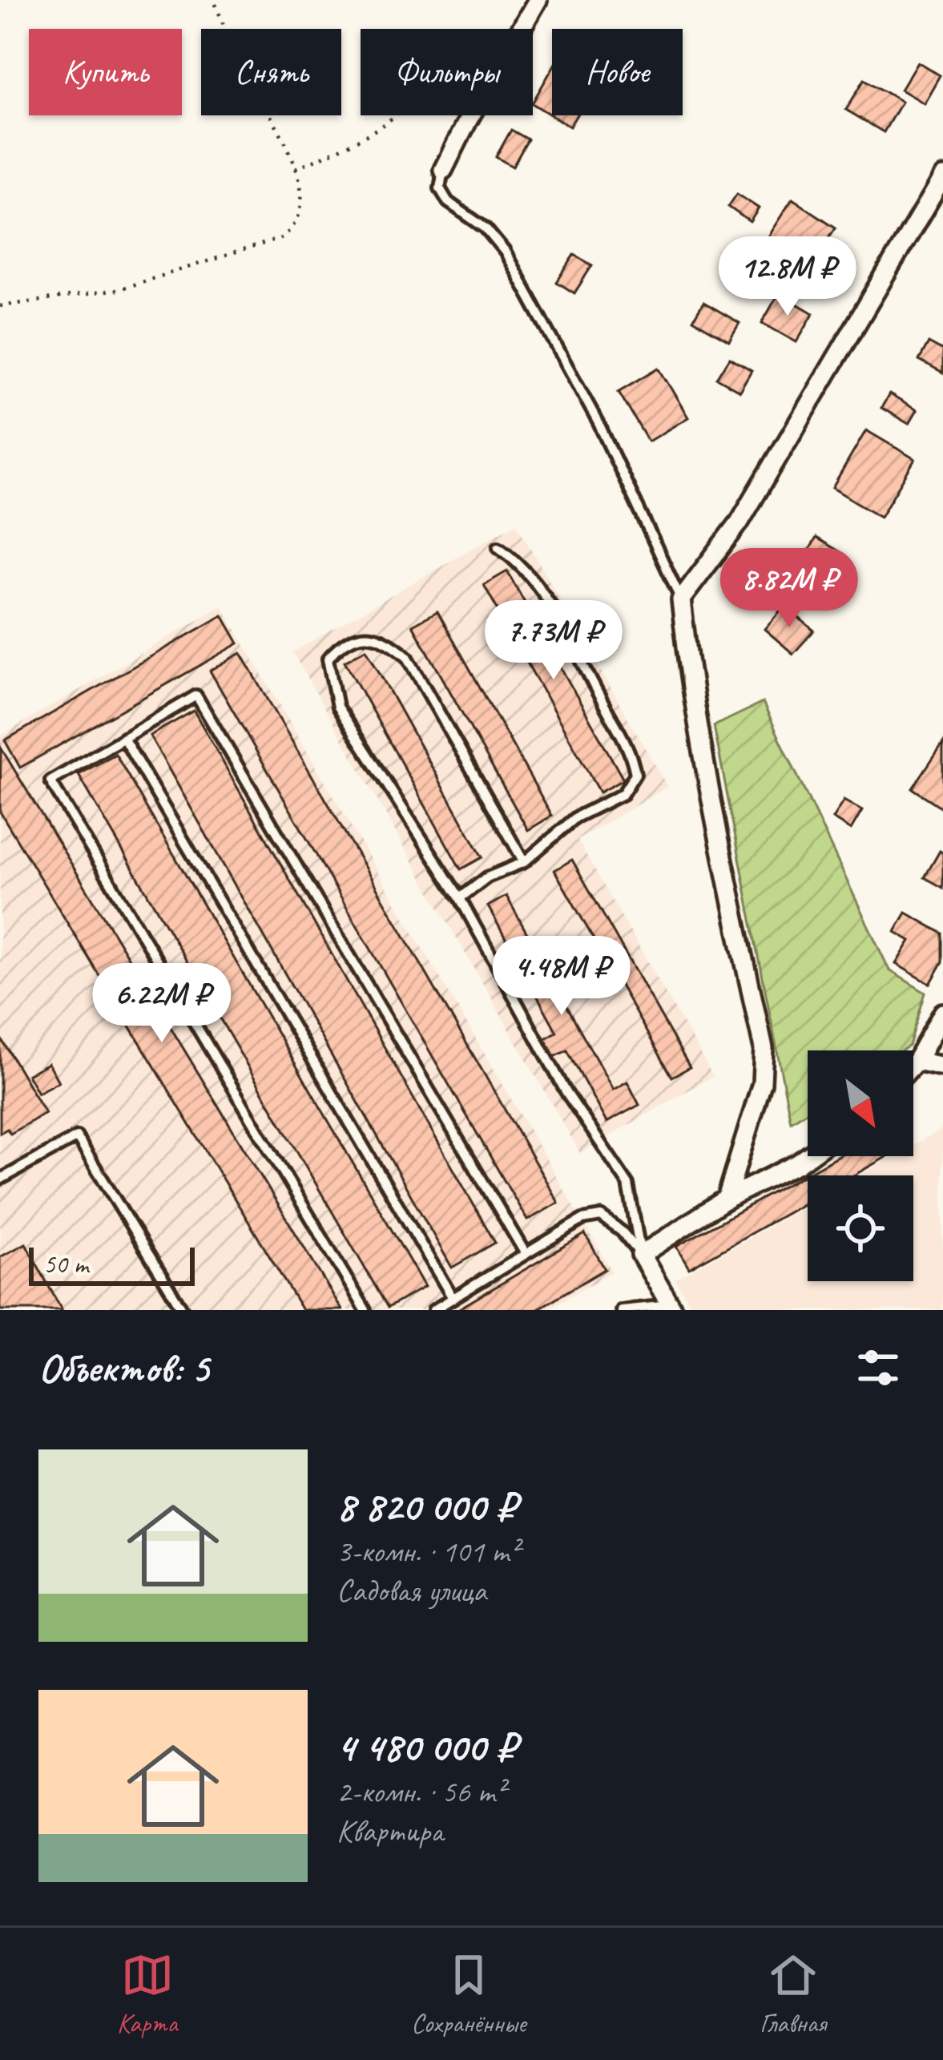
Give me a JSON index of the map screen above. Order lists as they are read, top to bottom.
{
  "scale_bar": "50 m",
  "north": "bottom right",
  "page": {
    "chip": [
      "Купить",
      "Снять",
      "Фильтры",
      "Новое"
    ],
    "price": [
      "12.8M ₽",
      "8.82M ₽",
      "7.73M ₽",
      "4.48M ₽",
      "6.22M ₽"
    ],
    "scale": "50 m",
    "heading": "Объектов: 5",
    "list": [
      {
        "name": "8 820 000 ₽",
        "note": "3-комн. · 101 m² · Садовая улица"
      },
      {
        "name": "4 480 000 ₽",
        "note": "2-комн. · 56 m² · Квартира"
      }
    ],
    "tabs": ["Карта", "Сохранённые", "Главная"]
  }
}
